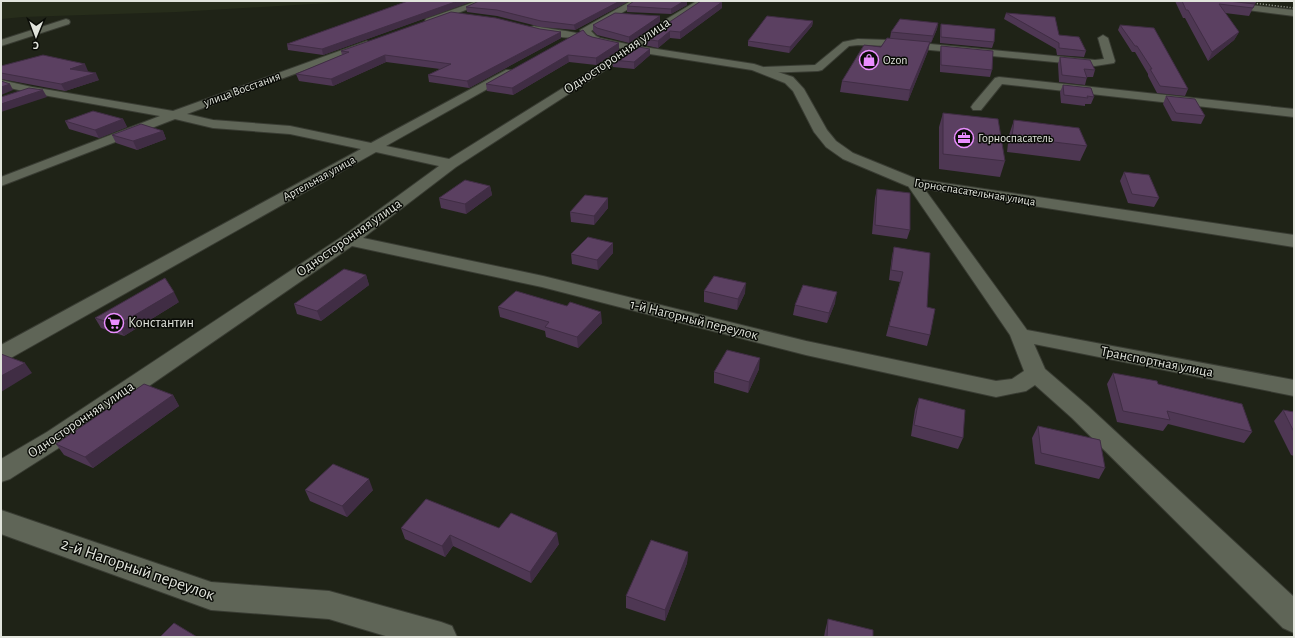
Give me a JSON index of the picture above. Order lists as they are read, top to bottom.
{
  "streets": {
    "main road": ["Горноспасательная улица"],
    "street": [
      "Односторонняя улица",
      "улица Восстания",
      "Артельная улица",
      "1-й Нагорный переулок",
      "Транспортная улица",
      "2-й Нагорный переулок"
    ]
  },
  "crossings": [
    ["Односторонняя улица", "Горноспасательная улица"],
    ["Односторонняя улица", "1-й Нагорный переулок"]
  ],
  "places": {
    "shop": ["Ozon"],
    "office": ["Горноспасатель"],
    "supermarket": ["Константин"]
  },
  "north": "bottom"
}
